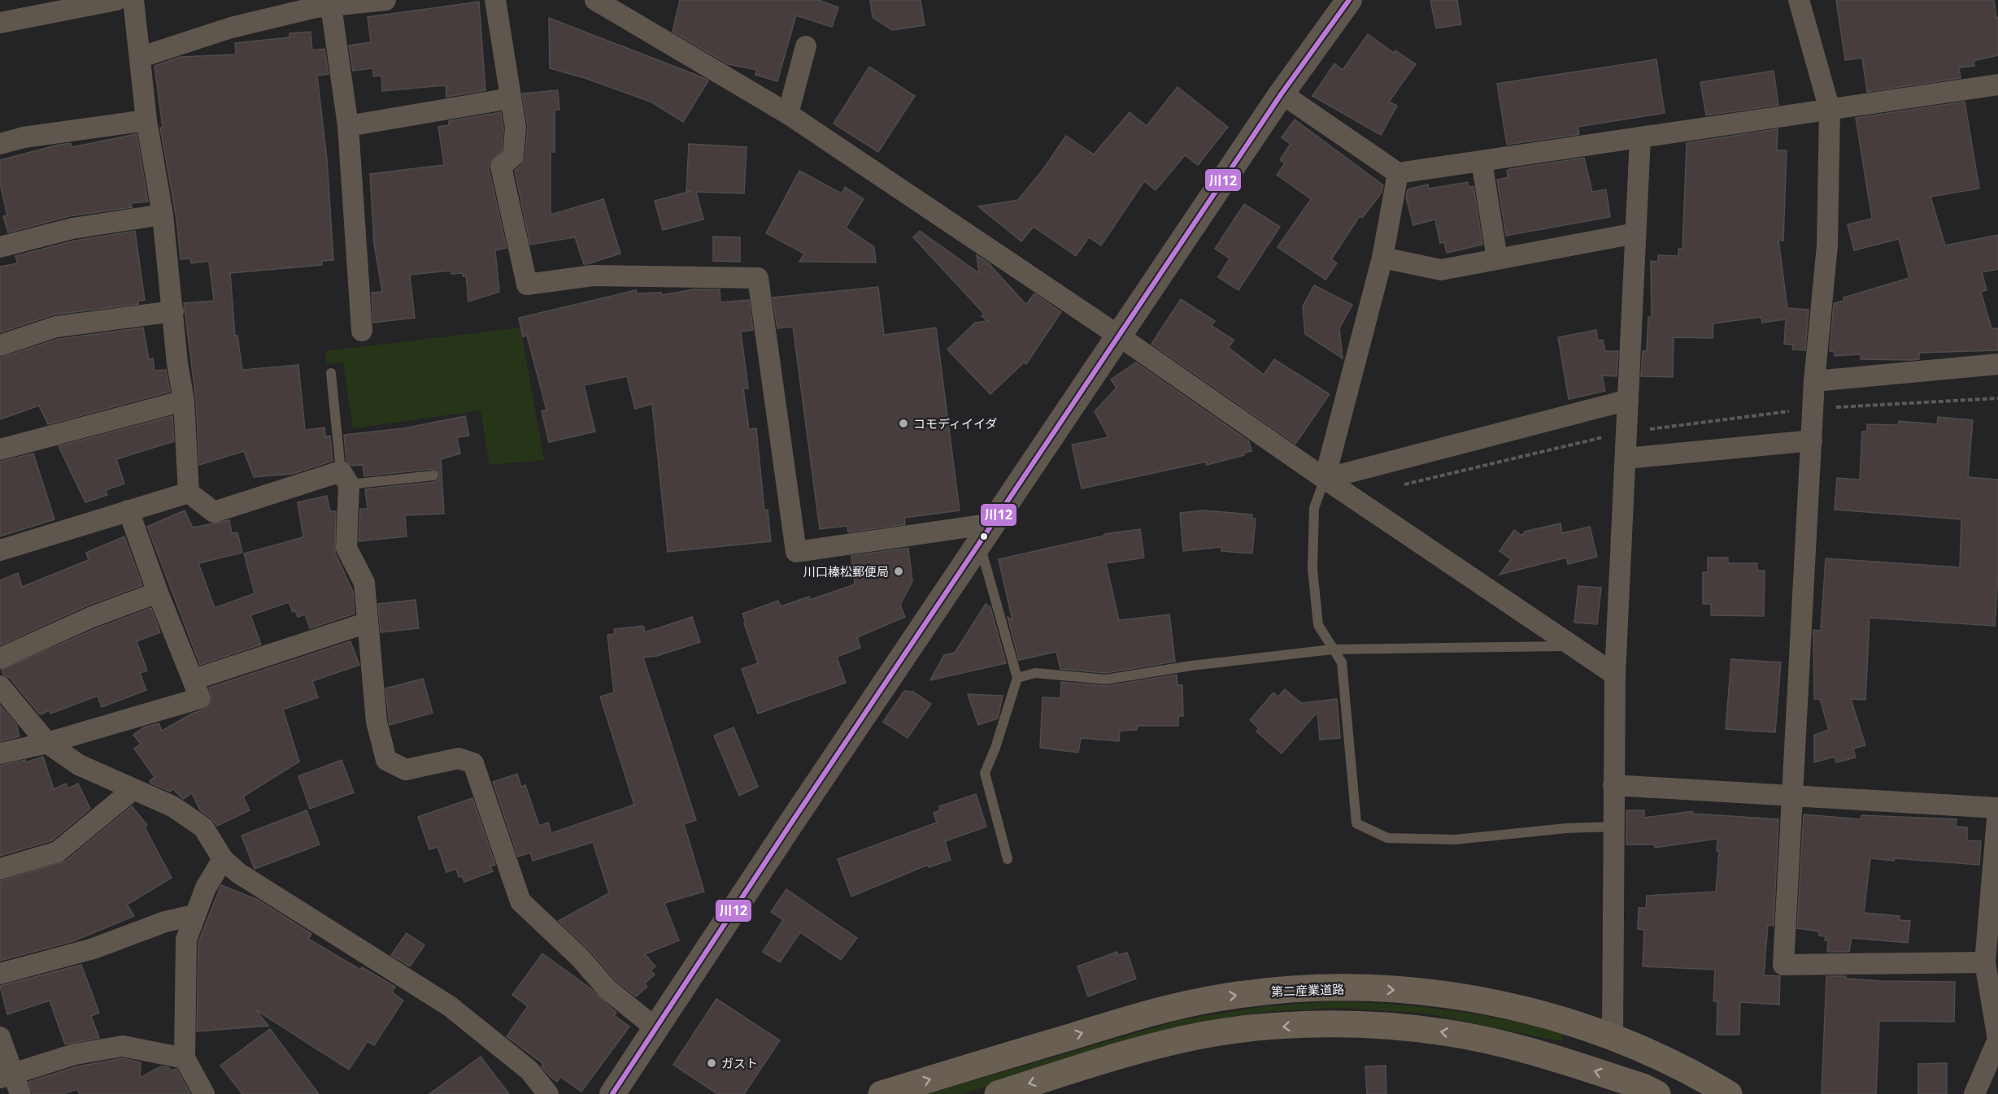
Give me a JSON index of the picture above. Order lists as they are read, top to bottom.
{
  "streets": {
    "main road": ["第二産業道路"]
  },
  "places": ["コモディイイダ", "川口榛松郵便局", "ガスト"],
  "lines": ["transit line 川12"]
}
